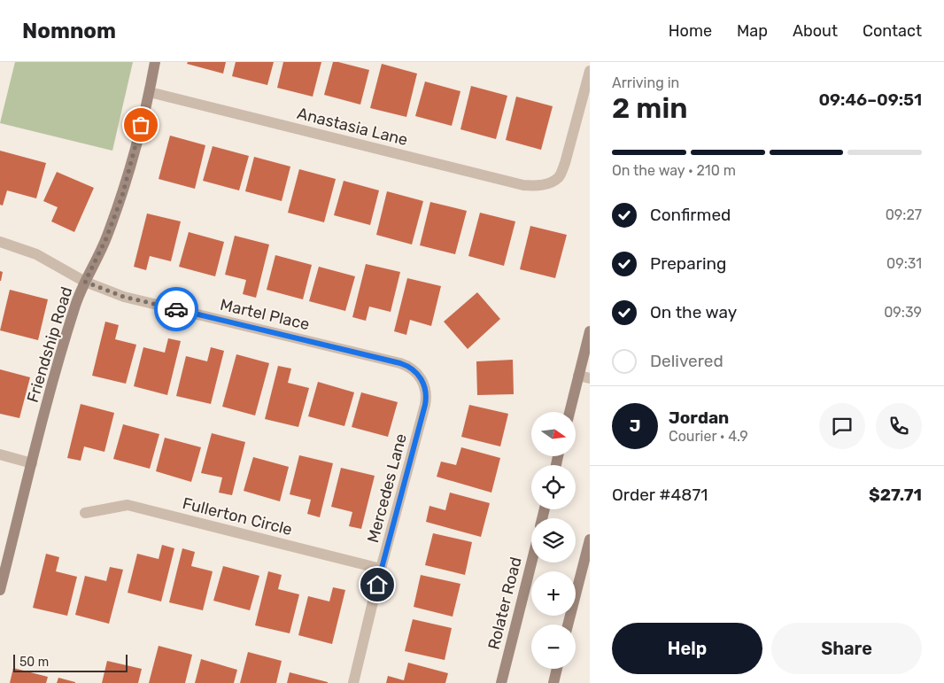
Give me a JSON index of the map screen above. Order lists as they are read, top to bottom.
{
  "streets": {
    "street": [
      "Anastasia Lane",
      "Martel Place",
      "Friendship Road",
      "Mercedes Lane",
      "Fullerton Circle",
      "Rolater Road"
    ]
  },
  "crossings": [
    ["Anastasia Lane", "Friendship Road"],
    ["Martel Place", "Friendship Road"],
    ["Martel Place", "Mercedes Lane"],
    ["Mercedes Lane", "Fullerton Circle"]
  ],
  "scale_bar": "50 m",
  "north": "right",
  "page": {
    "header": "Nomnom",
    "nav": [
      "Home",
      "Map",
      "About",
      "Contact"
    ],
    "heading": ["2 min", "Arriving in", "09:46–09:51"],
    "panel": [
      "Jordan",
      "Courier · 4.9",
      "Order #4871",
      "$27.71"
    ],
    "bar": "On the way · 210 m",
    "list": [
      ["Confirmed", "09:27"],
      ["Preparing", "09:31"],
      ["On the way", "09:39"],
      "Delivered"
    ],
    "round": "J",
    "map_buttons": ["+", "−"],
    "buttons": ["Help", "Share"],
    "scale": "50 m"
  }
}
